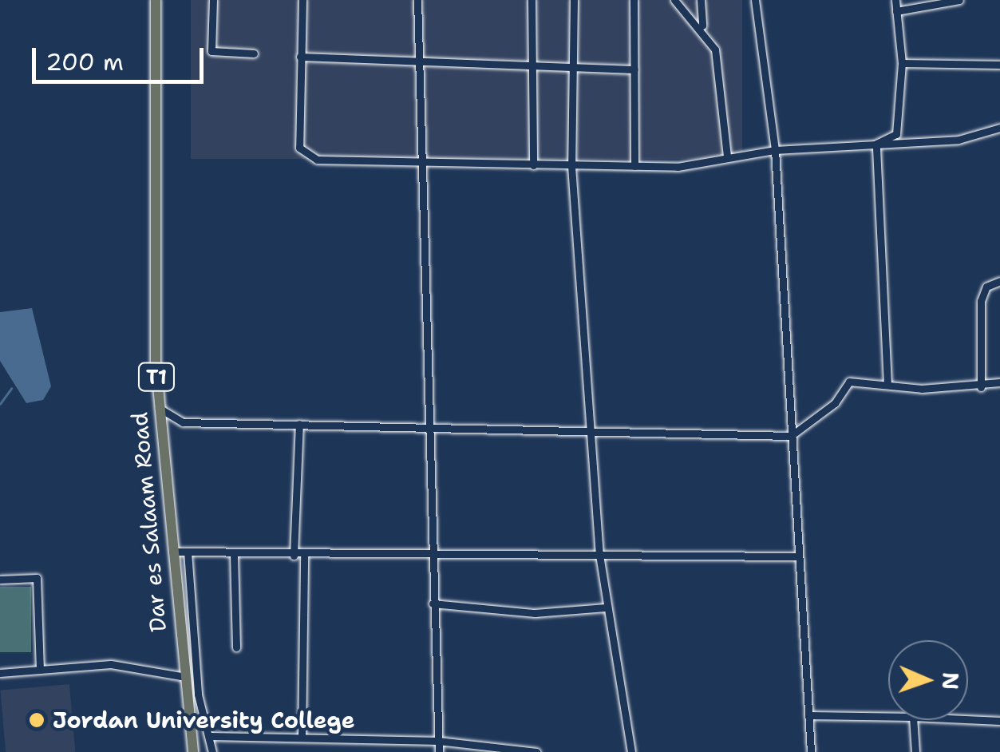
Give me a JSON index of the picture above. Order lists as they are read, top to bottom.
{
  "streets": {
    "highway": ["T1", "Dar es Salaam Road"]
  },
  "places": ["Jordan University College"],
  "scale_bar": "200 m",
  "north": "right"
}
